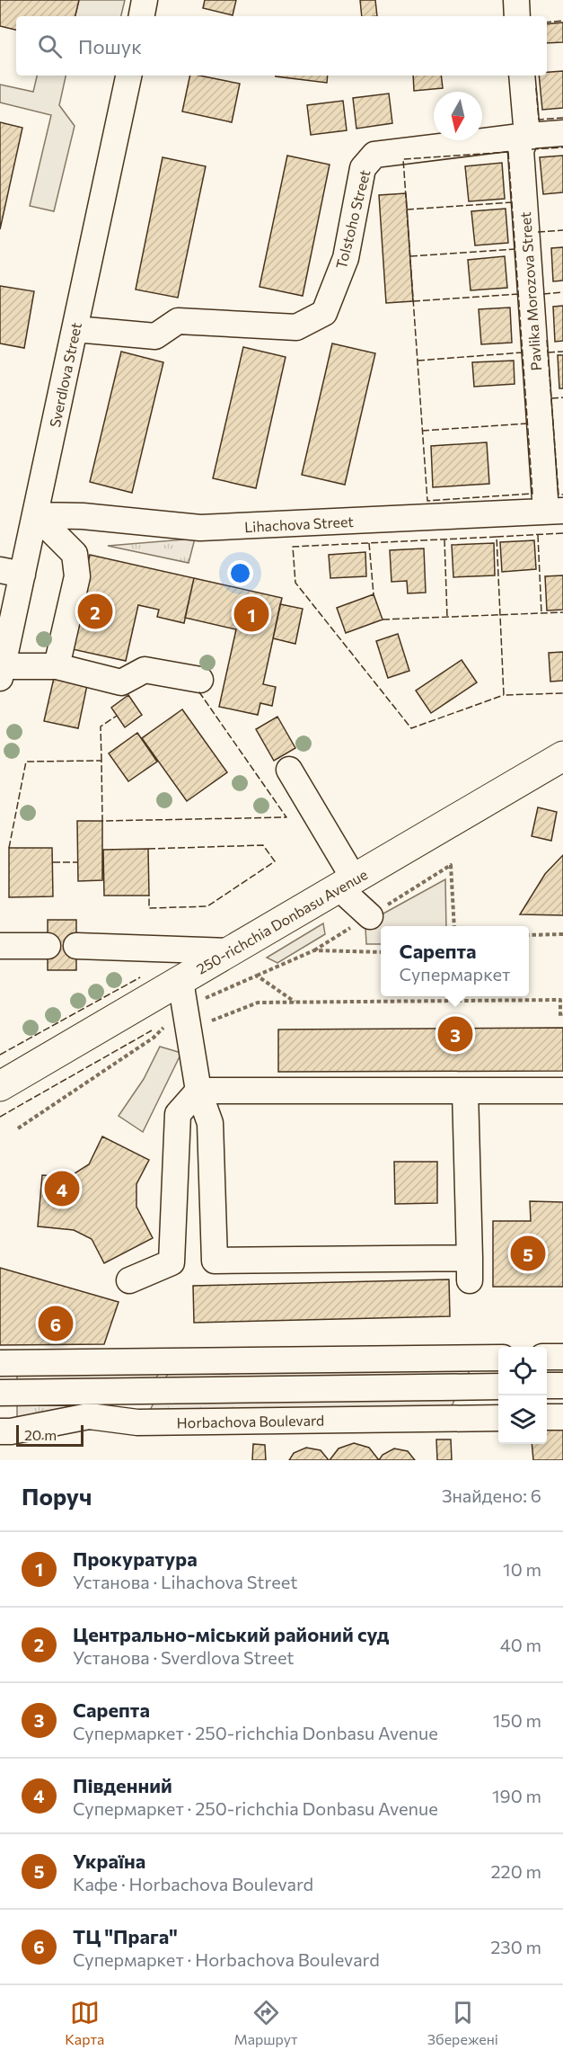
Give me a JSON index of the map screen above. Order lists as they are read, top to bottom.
{
  "streets": {
    "main road": ["250-richchia Donbasu Avenue"],
    "street": [
      "Tolstoho Street",
      "Pavlika Morozova Street",
      "Sverdlova Street",
      "Lihachova Street",
      "Horbachova Boulevard"
    ]
  },
  "crossings": [
    ["Tolstoho Street", "Pavlika Morozova Street"],
    ["Tolstoho Street", "Sverdlova Street"],
    ["Pavlika Morozova Street", "Lihachova Street"],
    ["Sverdlova Street", "Lihachova Street"]
  ],
  "scale_bar": "20 m",
  "north": "bottom",
  "page": {
    "search": "Пошук",
    "pins": [
      "2",
      "1",
      "3",
      "4",
      "5",
      "6"
    ],
    "popup": ["Сарепта", "Супермаркет"],
    "scale": "20 m",
    "heading": ["Поруч", "Знайдено: 6"],
    "list": [
      {
        "mark": "1",
        "name": "Прокуратура",
        "note": "Установа · Lihachova Street",
        "value": "10 m"
      },
      {
        "mark": "2",
        "name": "Центрально-міський районий суд",
        "note": "Установа · Sverdlova Street",
        "value": "40 m"
      },
      {
        "mark": "3",
        "name": "Сарепта",
        "note": "Супермаркет · 250-richchia Donbasu Avenue",
        "value": "150 m"
      },
      {
        "mark": "4",
        "name": "Південний",
        "note": "Супермаркет · 250-richchia Donbasu Avenue",
        "value": "190 m"
      },
      {
        "mark": "5",
        "name": "Україна",
        "note": "Кафе · Horbachova Boulevard",
        "value": "220 m"
      },
      {
        "mark": "6",
        "name": "ТЦ \"Прага\"",
        "note": "Супермаркет · Horbachova Boulevard",
        "value": "230 m"
      }
    ],
    "nav": ["Карта", "Маршрут", "Збережені"]
  }
}
